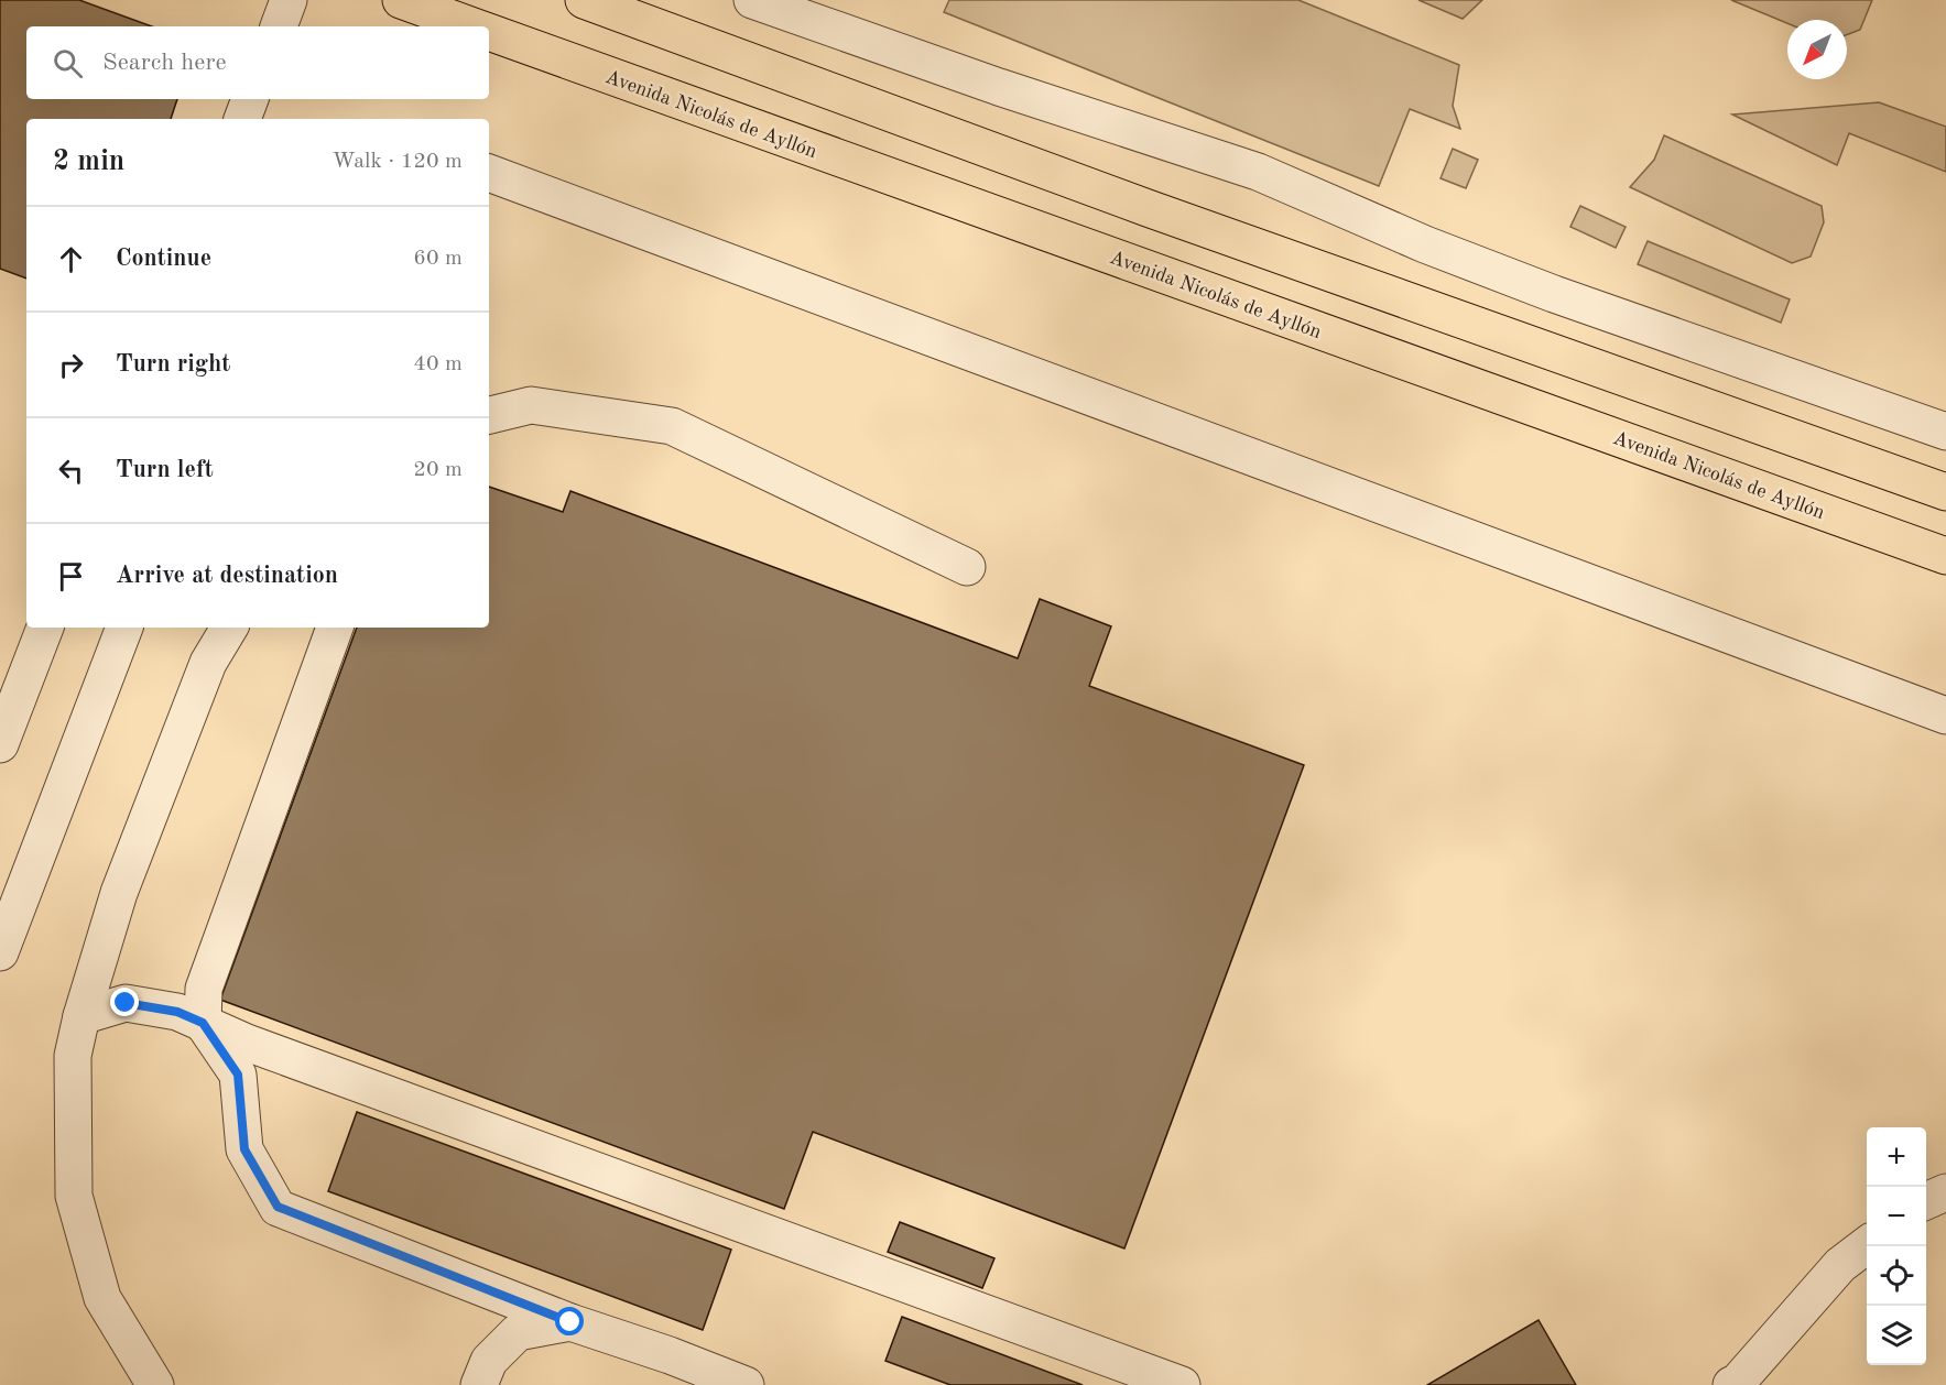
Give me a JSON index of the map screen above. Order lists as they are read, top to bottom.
{
  "streets": {
    "main road": ["Avenida Nicolás de Ayllón"]
  },
  "north": "bottom left",
  "page": {
    "search": "Search here",
    "heading": ["2 min", "Walk · 120 m"],
    "list": [
      ["Continue", "60 m"],
      ["Turn right", "40 m"],
      ["Turn left", "20 m"],
      "Arrive at destination"
    ],
    "map_buttons": ["+", "−"]
  }
}
